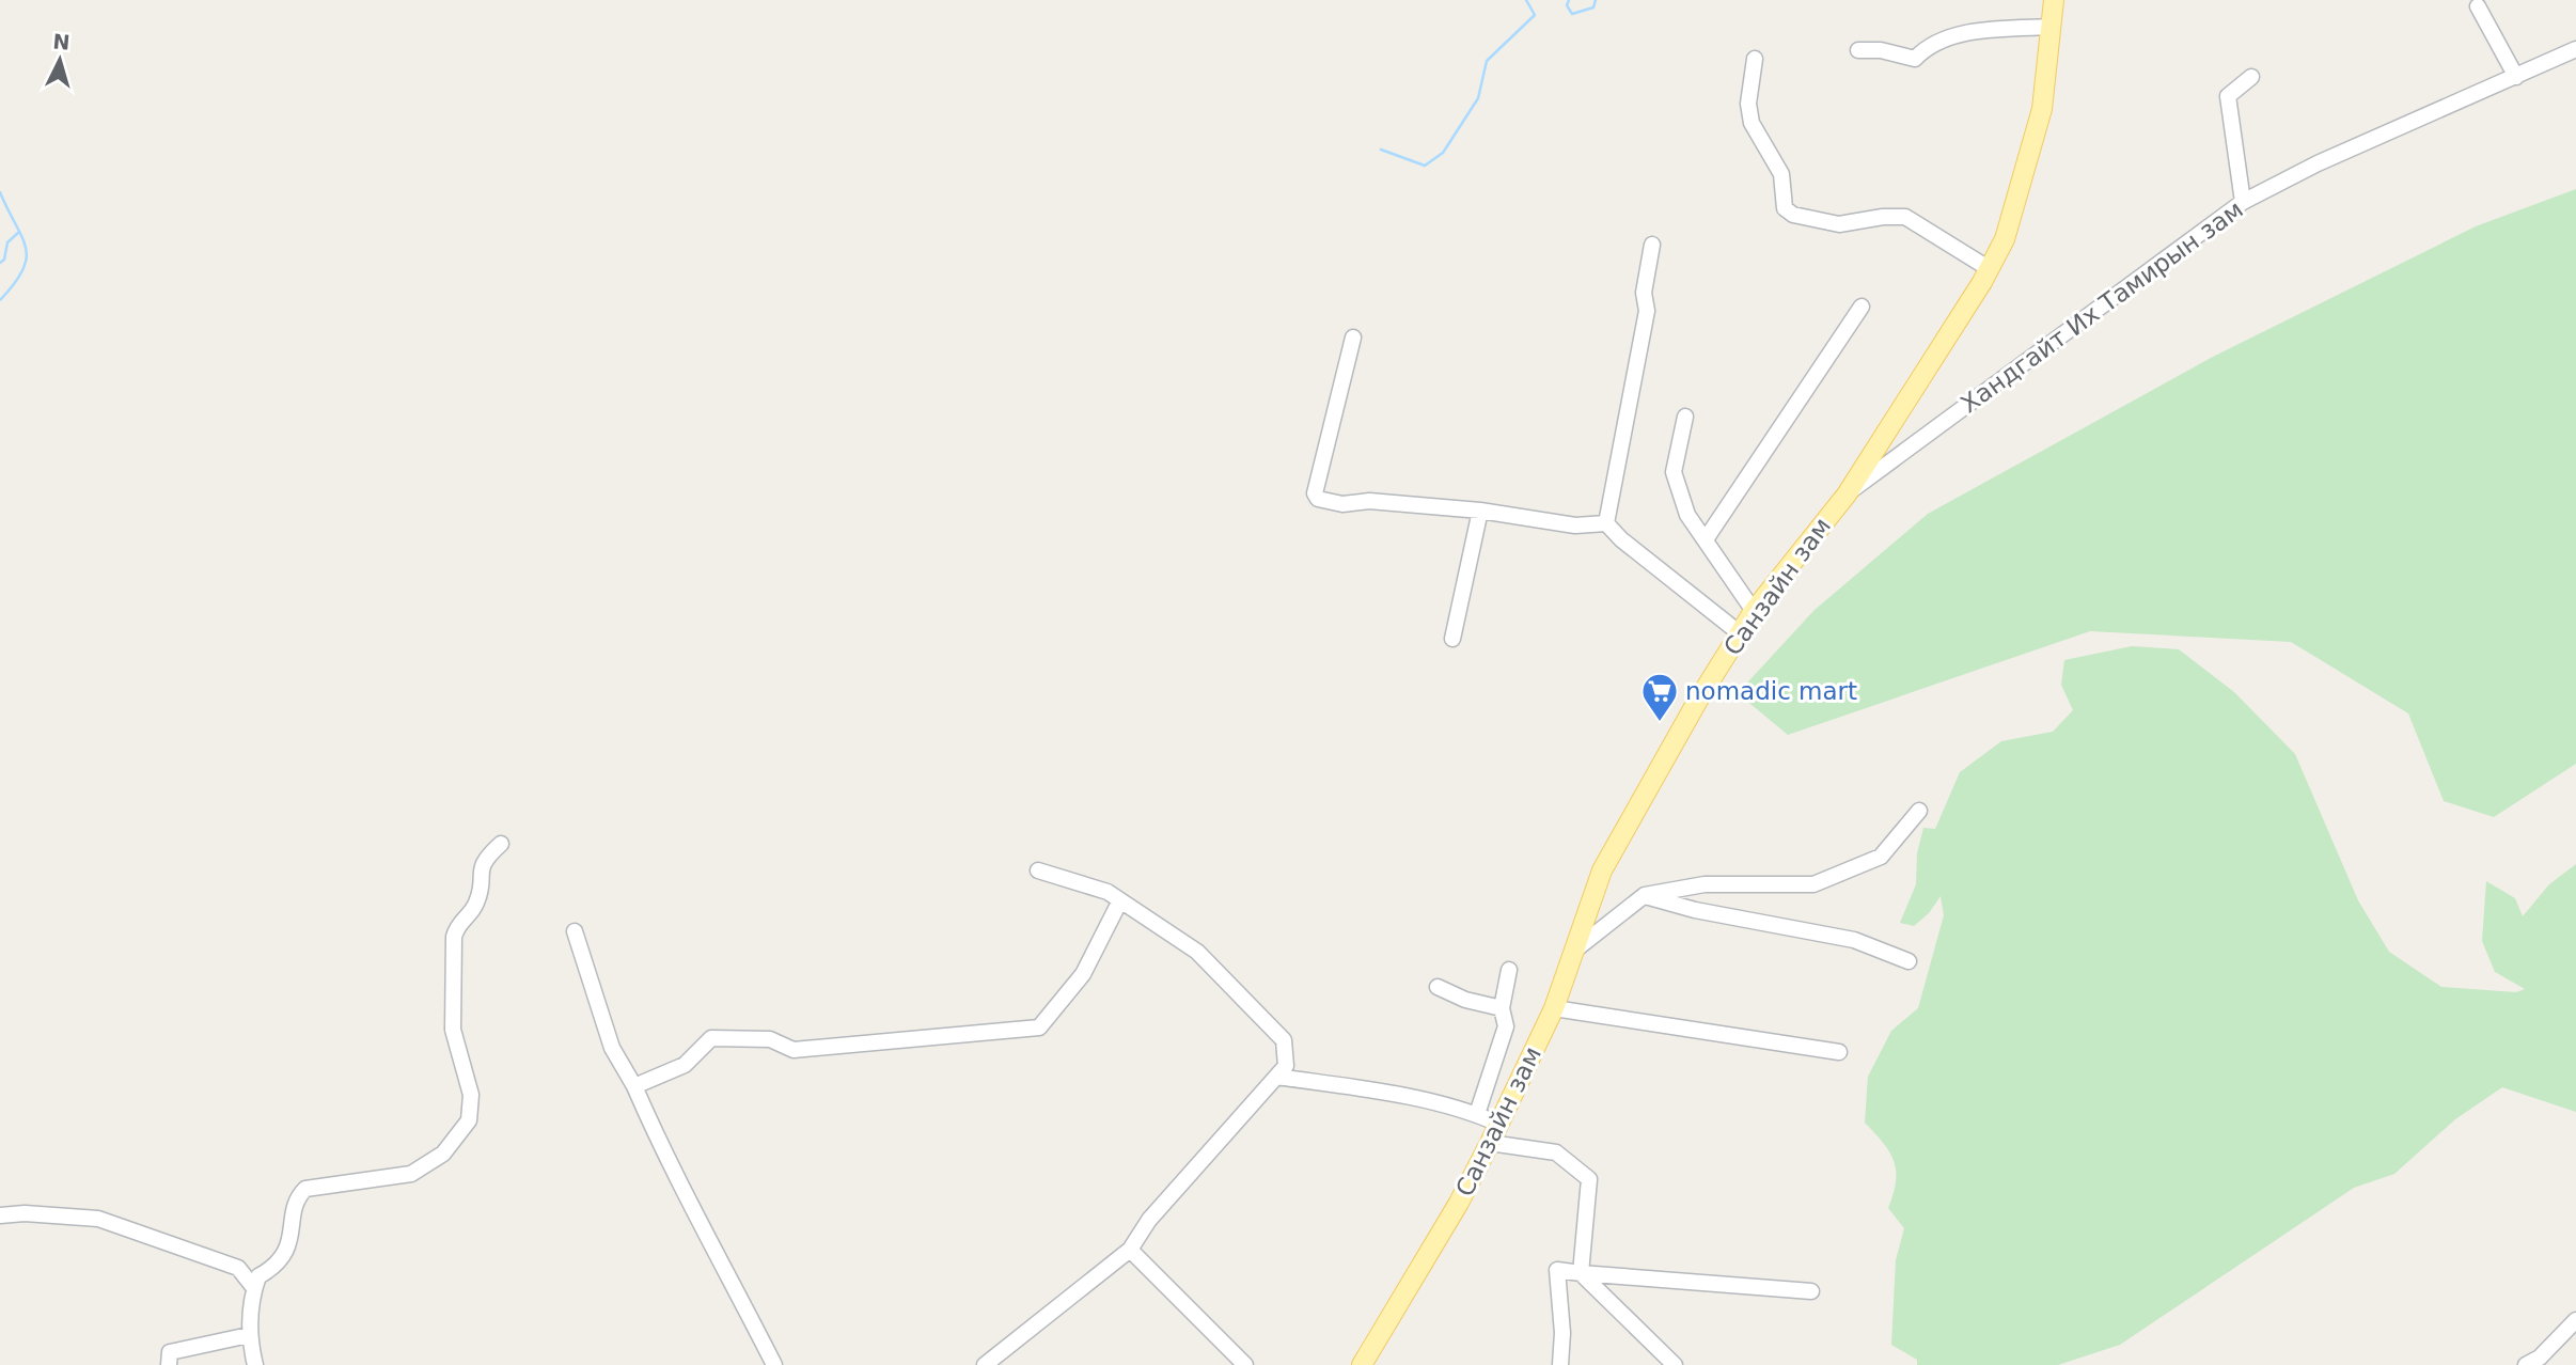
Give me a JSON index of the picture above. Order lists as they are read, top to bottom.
{
  "streets": {
    "main road": ["Санзайн зам"],
    "street": ["Хандгайт Их Тамирын зам"]
  },
  "crossings": [
    ["Хандгайт Их Тамирын зам", "Санзайн зам"]
  ],
  "places": {
    "supermarket": ["nomadic mart"]
  },
  "north": "top"
}
